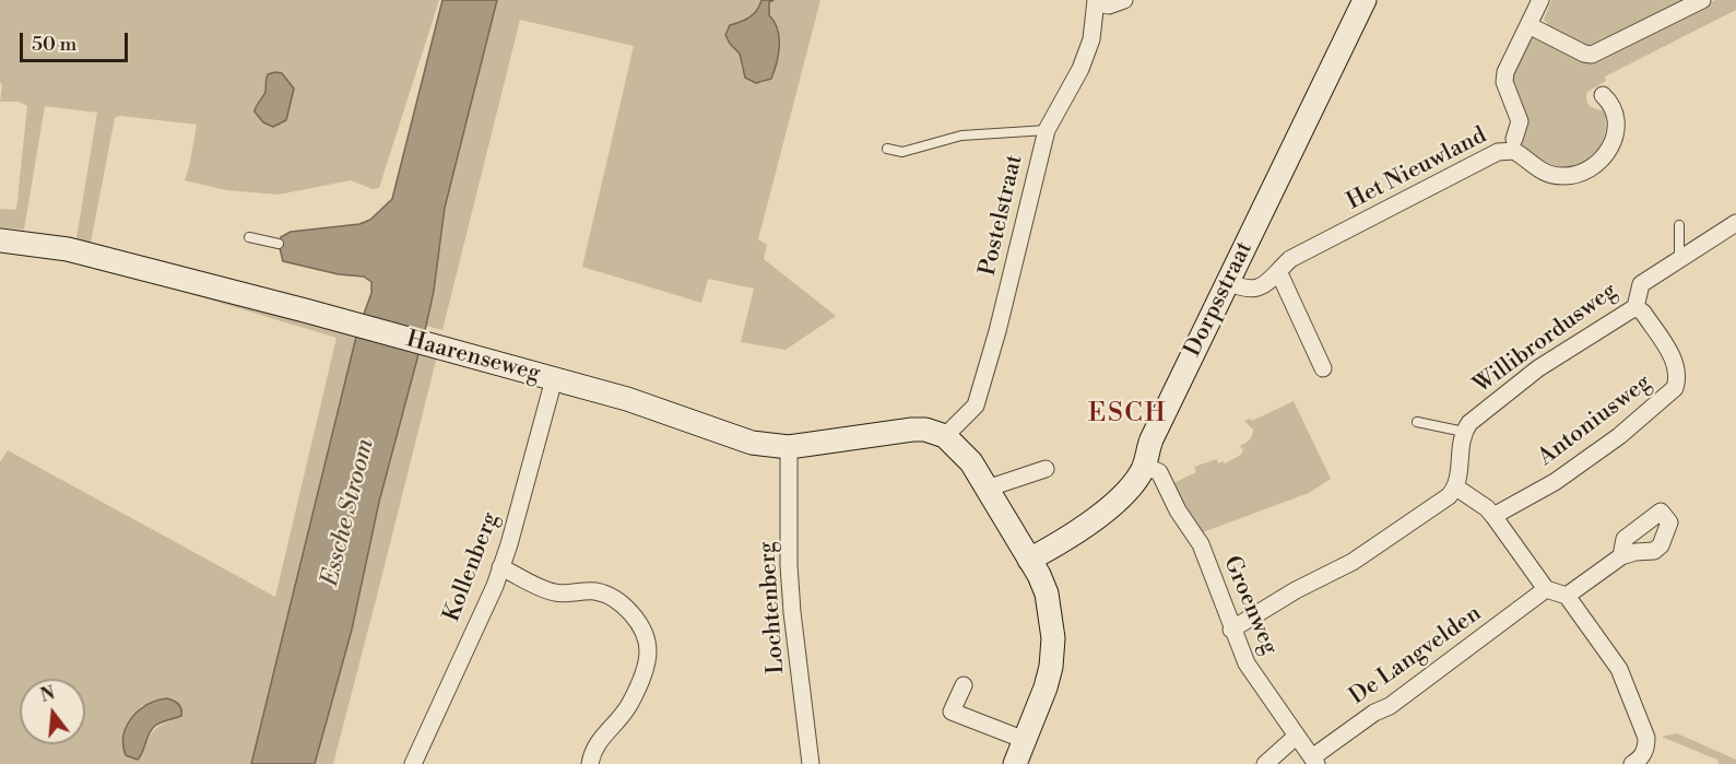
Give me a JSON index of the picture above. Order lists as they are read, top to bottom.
{
  "streets": {
    "street": [
      "Het Nieuwland",
      "Postelstraat",
      "Dorpsstraat",
      "Willibrordusweg",
      "Haarenseweg",
      "Antoniusweg",
      "Kollenberg",
      "Groenweg",
      "Lochtenberg",
      "De Langvelden"
    ]
  },
  "crossings": [
    ["Het Nieuwland", "Dorpsstraat"],
    ["Postelstraat", "Haarenseweg"],
    ["Dorpsstraat", "Groenweg"],
    ["Willibrordusweg", "Antoniusweg"],
    ["Haarenseweg", "Kollenberg"],
    ["Haarenseweg", "Lochtenberg"],
    ["Groenweg", "De Langvelden"]
  ],
  "districts": ["ESCH"],
  "water": ["Essche Stroom"],
  "scale_bar": "50 m",
  "north": "top"
}
